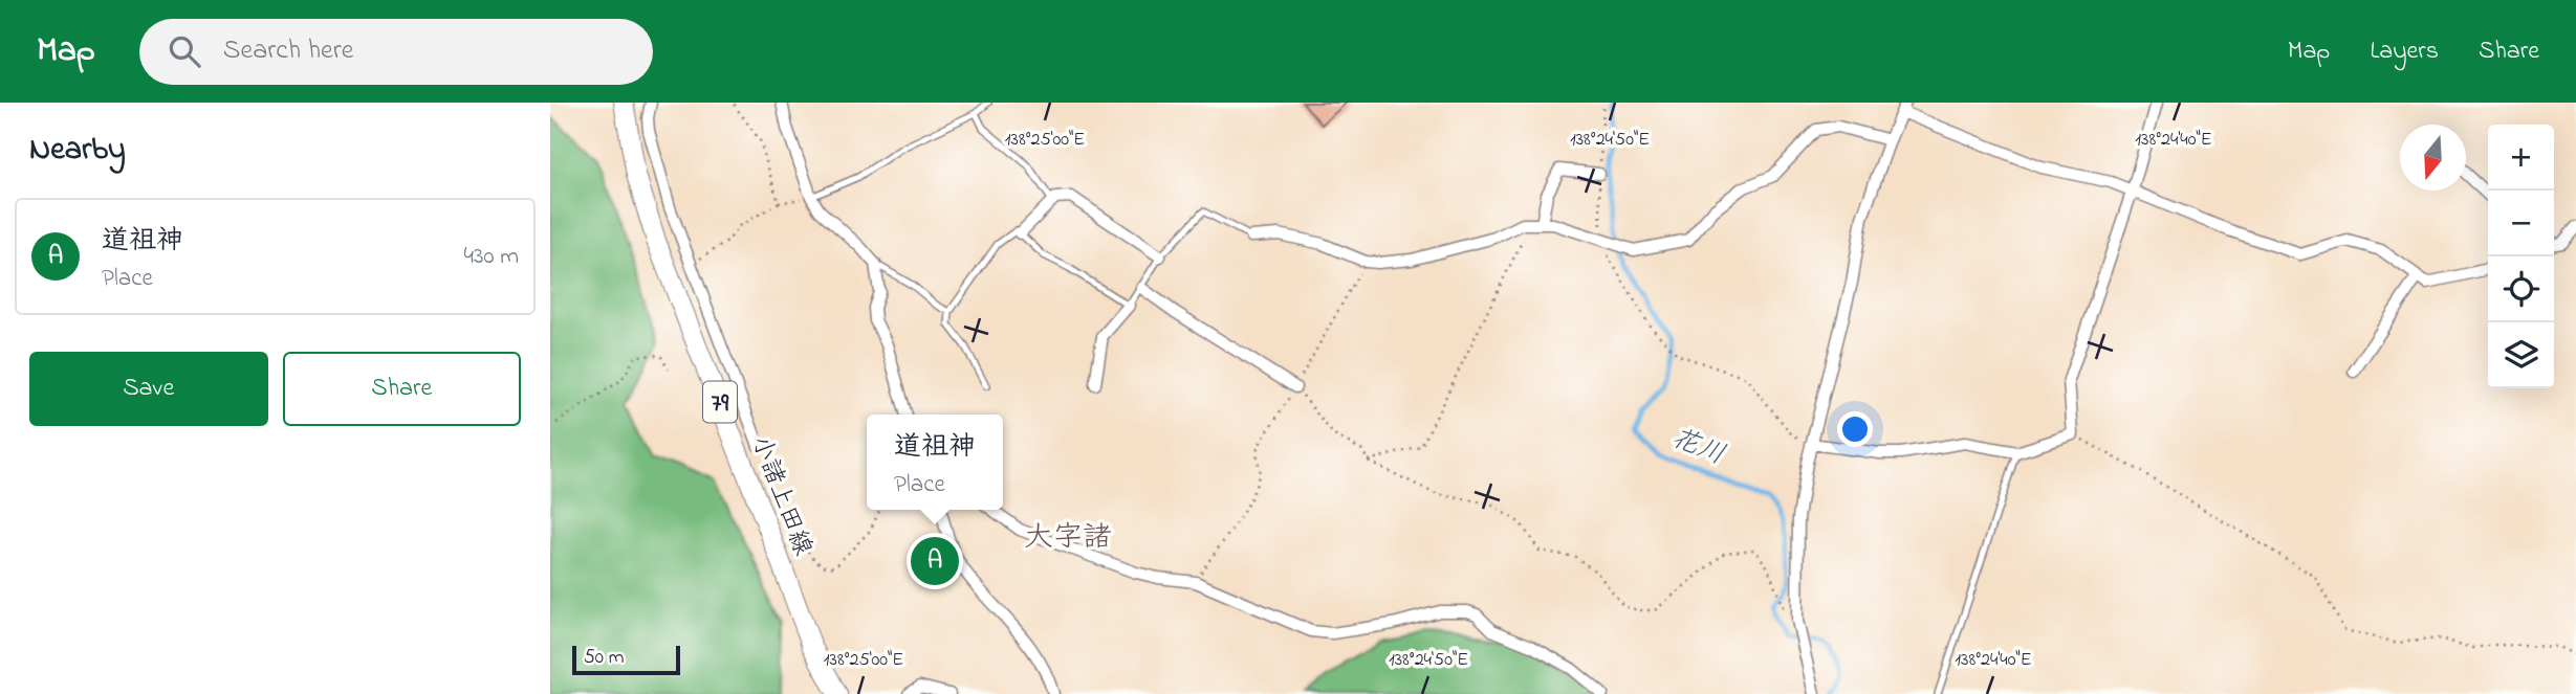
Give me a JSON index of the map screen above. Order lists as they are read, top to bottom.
{
  "streets": {
    "main road": ["79", "小諸上田線"]
  },
  "districts": ["大字諸"],
  "water": ["花川"],
  "scale_bar": "50 m",
  "north": "bottom",
  "page": {
    "header": "Map",
    "search": "Search here",
    "nav": ["Map", "Layers", "Share"],
    "heading": "Nearby",
    "map_buttons": ["+", "−"],
    "list": [
      {
        "mark": "A",
        "name": "道祖神",
        "note": "Place",
        "value": "430 m"
      }
    ],
    "buttons": ["Save", "Share"],
    "popup": ["道祖神", "Place"],
    "pins": "A",
    "scale": "50 m"
  },
  "coordinates": ["138°25'00\"E", "138°24'50\"E", "138°24'40\"E"]
}
